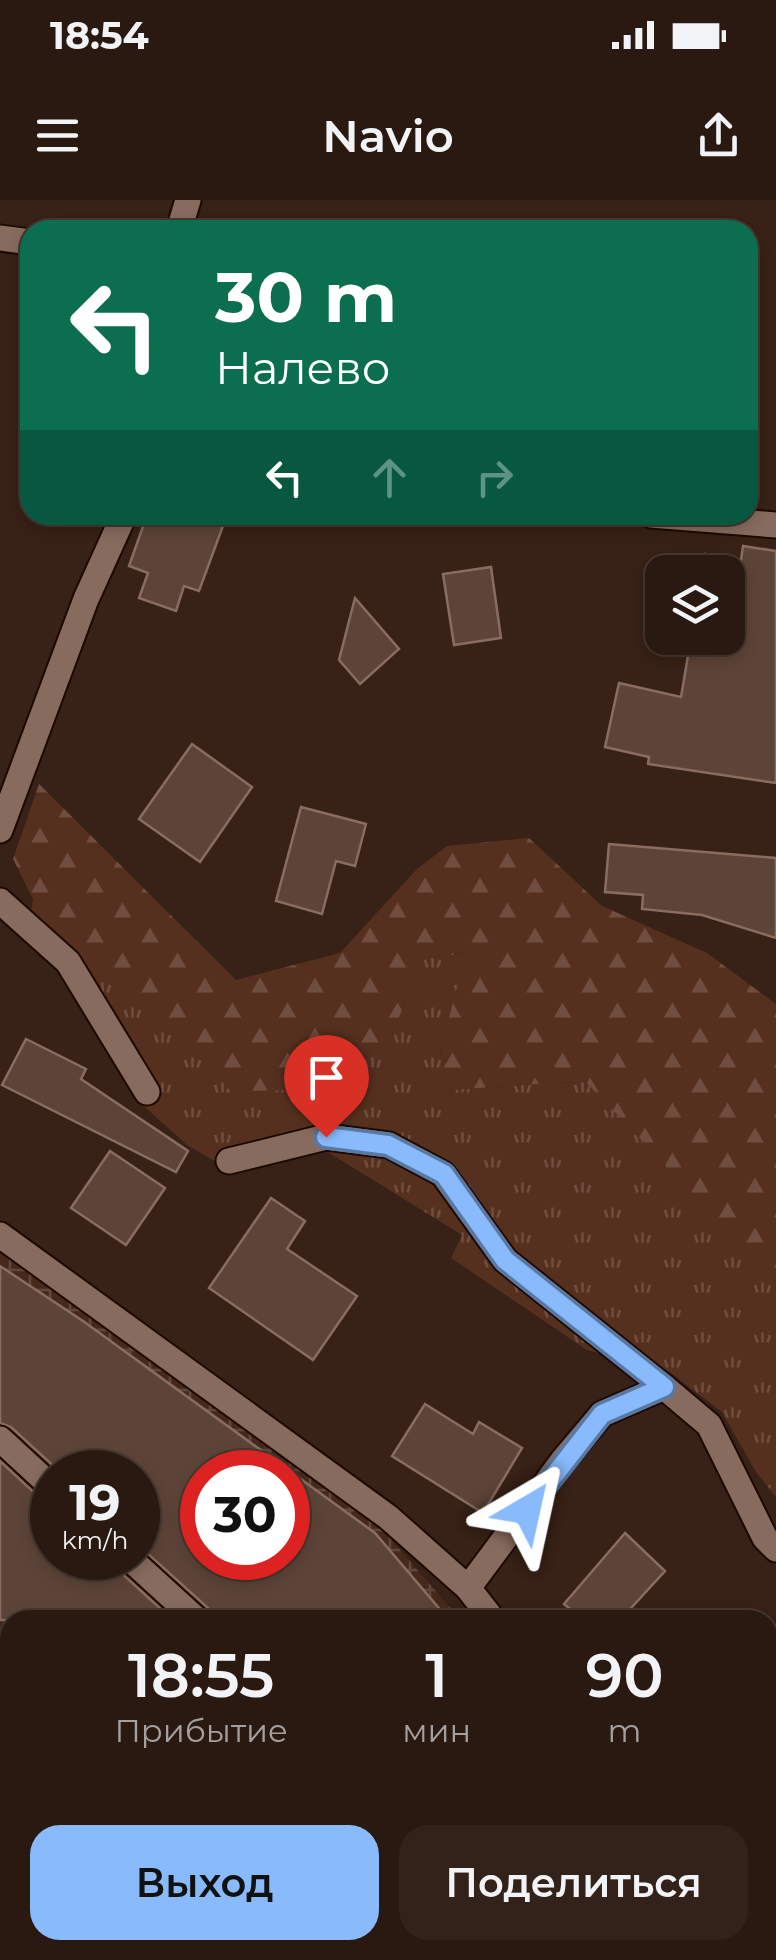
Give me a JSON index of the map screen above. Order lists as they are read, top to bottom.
{
  "page": {
    "status": "18:54",
    "header": "Navio",
    "turn": ["30 m", "Налево"],
    "speed": "19 km/h",
    "limit": "30",
    "eta": [
      "18:55",
      "Прибытие",
      "1",
      "мин",
      "90",
      "m"
    ],
    "buttons": ["Выход", "Поделиться"]
  }
}
